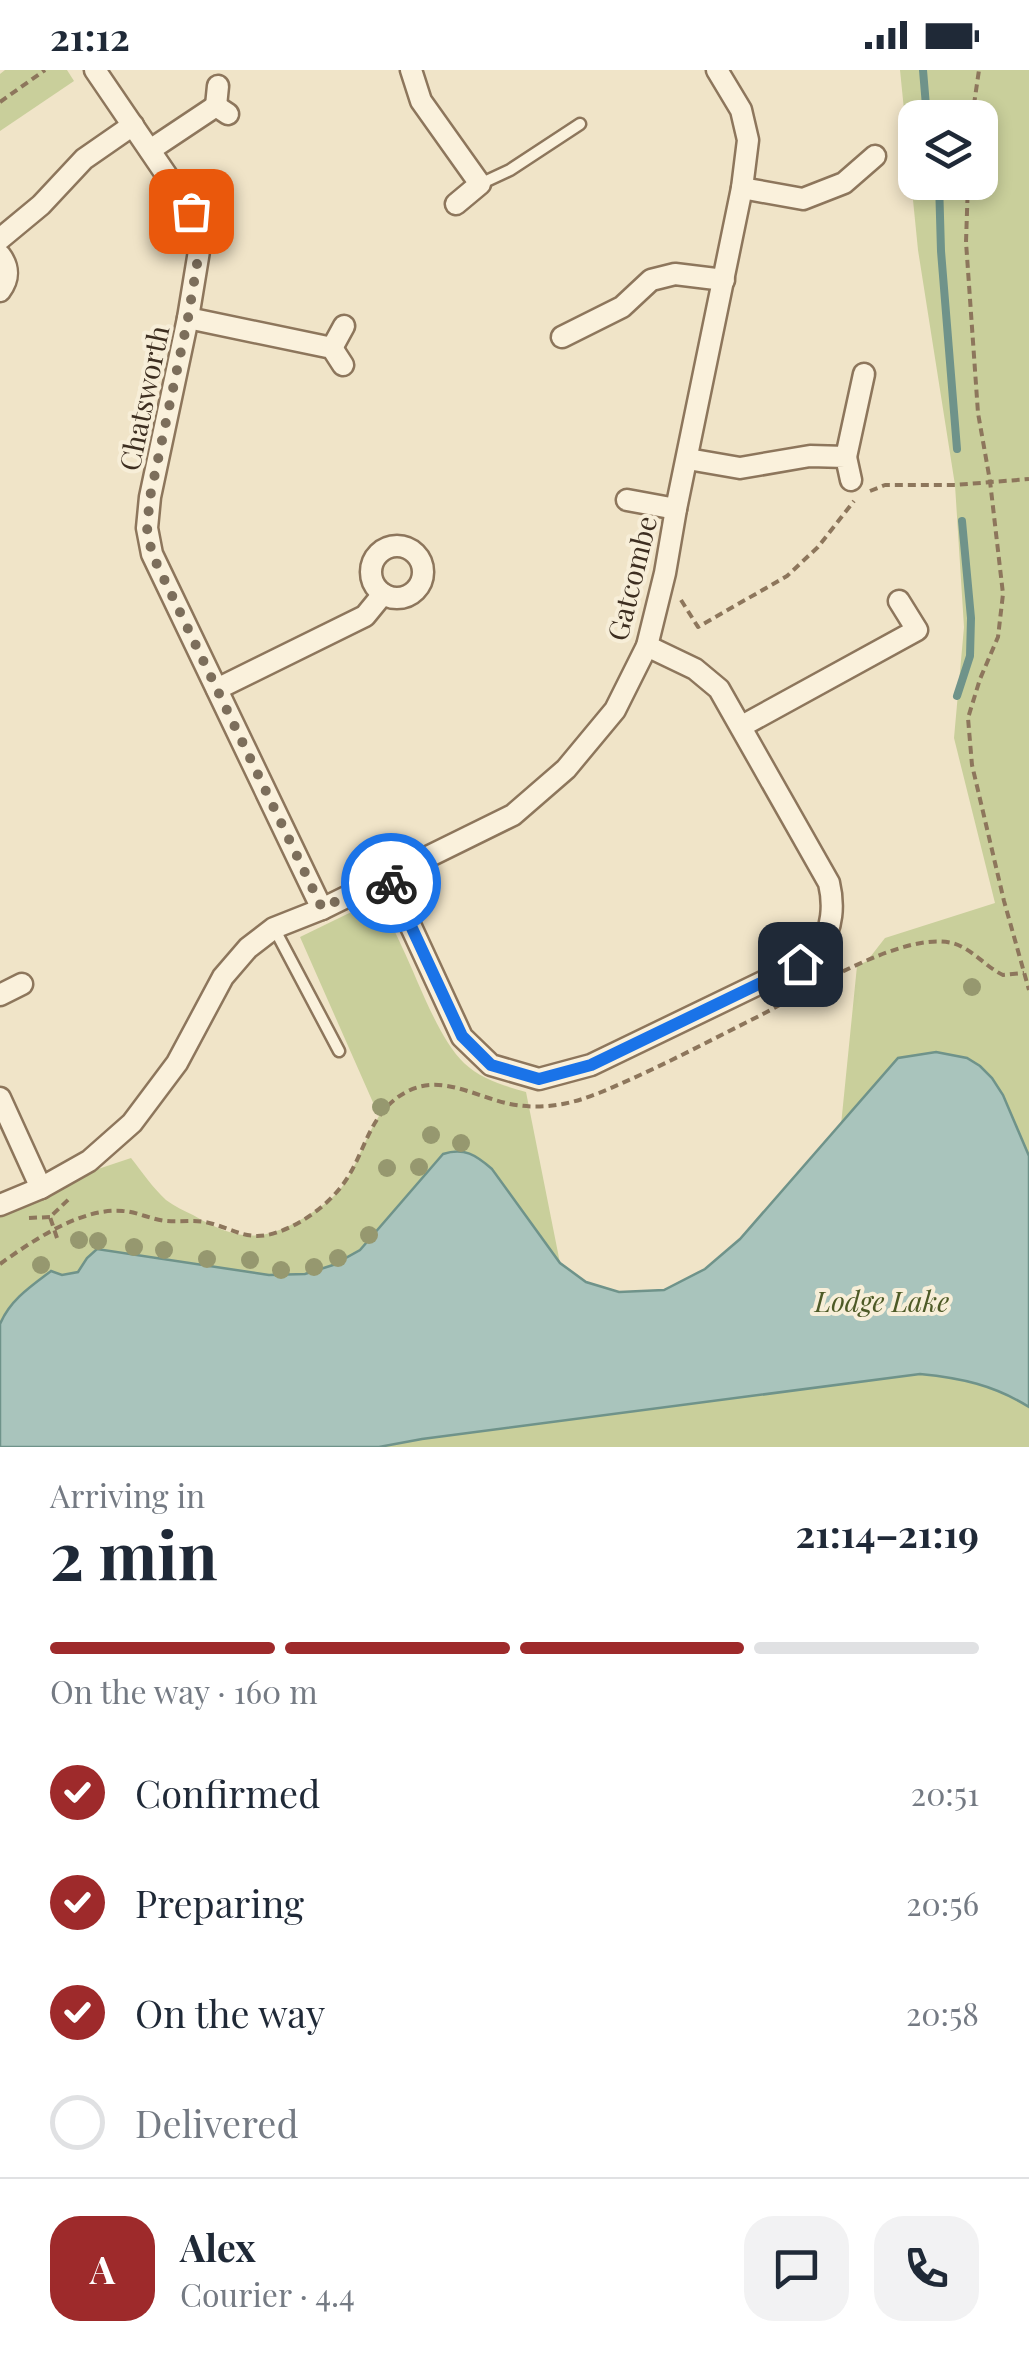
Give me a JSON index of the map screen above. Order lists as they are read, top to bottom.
{
  "streets": {
    "street": ["Chatsworth", "Gatcombe"]
  },
  "crossings": [
    ["Chatsworth", "Gatcombe"]
  ],
  "parks": ["Lodge Lake"],
  "page": {
    "status": "21:12",
    "heading": ["2 min", "Arriving in", "21:14–21:19"],
    "panel": ["Alex", "Courier · 4.4"],
    "bar": "On the way · 160 m",
    "list": [
      ["Confirmed", "20:51"],
      ["Preparing", "20:56"],
      ["On the way", "20:58"],
      "Delivered"
    ],
    "round": "A"
  }
}
